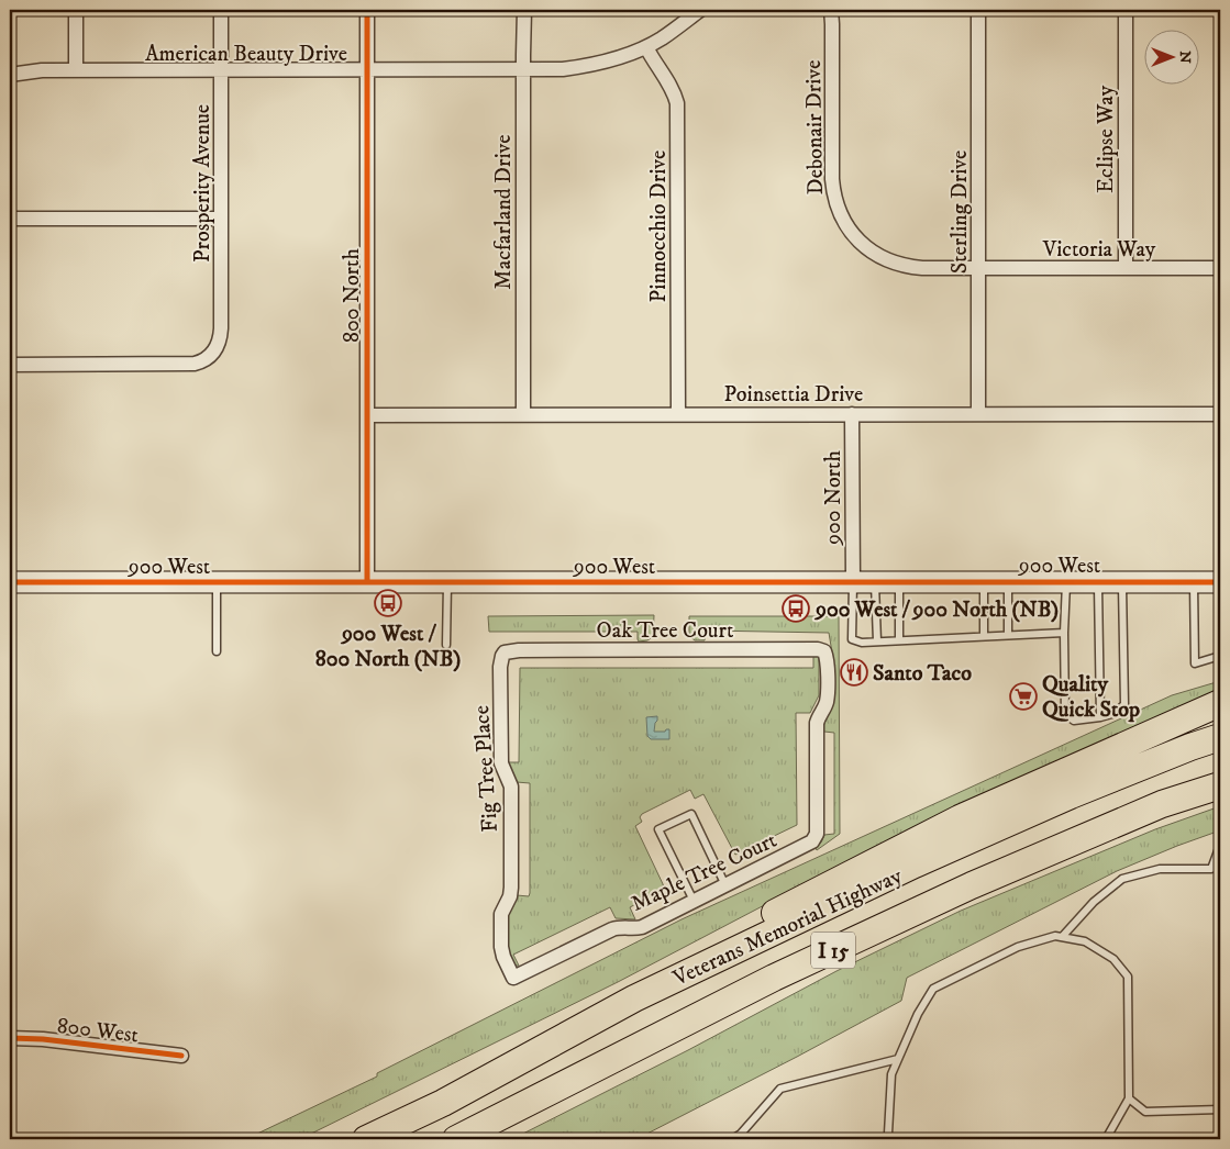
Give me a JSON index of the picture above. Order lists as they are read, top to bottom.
{
  "streets": {
    "highway": ["Veterans Memorial Highway", "I 15"],
    "main road": ["900 West"],
    "street": [
      "American Beauty Drive",
      "Debonair Drive",
      "Eclipse Way",
      "Prosperity Avenue",
      "Macfarland Drive",
      "Sterling Drive",
      "Pinnocchio Drive",
      "Victoria Way",
      "800 North",
      "Poinsettia Drive",
      "900 North",
      "Oak Tree Court",
      "Fig Tree Place",
      "Maple Tree Court",
      "800 West"
    ]
  },
  "crossings": [
    ["American Beauty Drive", "Prosperity Avenue"],
    ["American Beauty Drive", "Macfarland Drive"],
    ["American Beauty Drive", "Pinnocchio Drive"],
    ["American Beauty Drive", "800 North"],
    ["Debonair Drive", "Sterling Drive"],
    ["Debonair Drive", "Victoria Way"],
    ["Eclipse Way", "Victoria Way"],
    ["Macfarland Drive", "Poinsettia Drive"],
    ["Sterling Drive", "Victoria Way"],
    ["Sterling Drive", "Poinsettia Drive"],
    ["Pinnocchio Drive", "Poinsettia Drive"],
    ["800 North", "Poinsettia Drive"],
    ["800 North", "900 West"],
    ["Poinsettia Drive", "900 North"],
    ["900 North", "900 West"],
    ["Oak Tree Court", "Fig Tree Place"],
    ["Oak Tree Court", "Maple Tree Court"],
    ["Fig Tree Place", "Maple Tree Court"]
  ],
  "places": {
    "bus stop": ["900 West / 800 North (NB)", "900 West / 900 North (NB)"],
    "restaurant": ["Santo Taco"],
    "supermarket": ["Quality Quick Stop"]
  },
  "north": "right"
}
